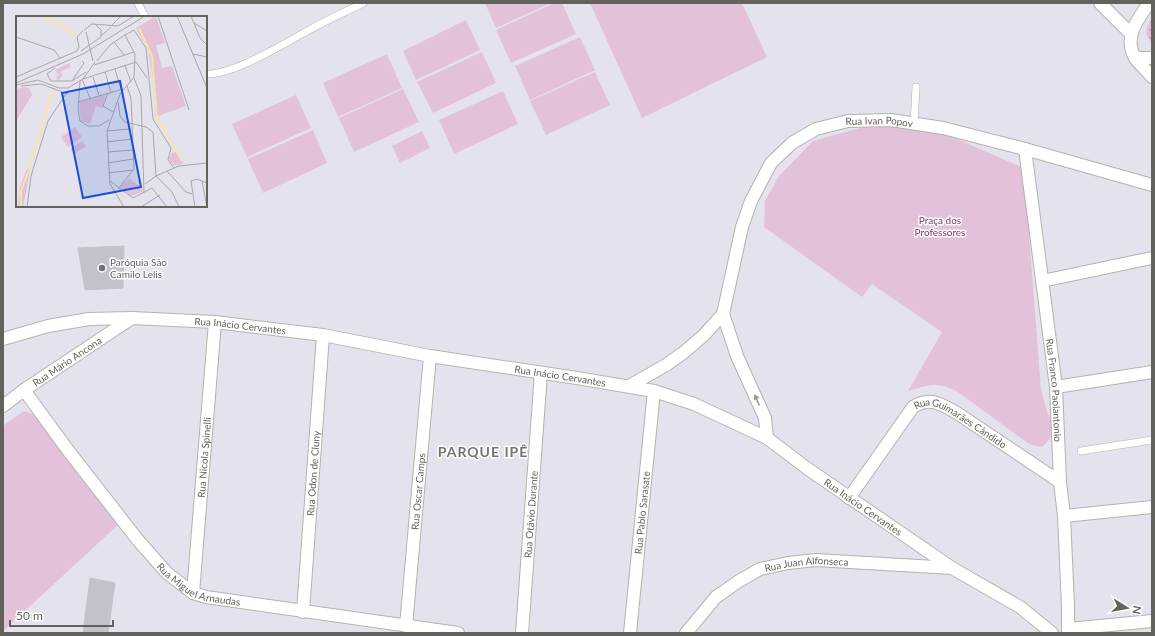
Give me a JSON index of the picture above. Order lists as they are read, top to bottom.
{
  "streets": {
    "street": [
      "Rua Ivan Popov",
      "Rua Inácio Cervantes",
      "Rua Mário Ancona",
      "Rua Franco Paolantonio",
      "Rua Guimarães Cândido",
      "Rua Nicola Spinelli",
      "Rua Odon de Cluny",
      "Rua Oscar Camps",
      "Rua Pablo Sarasate",
      "Rua Otávio Durante",
      "Rua Juan Alfonseca",
      "Rua Miguel Arnaudas"
    ]
  },
  "crossings": [
    ["Rua Ivan Popov", "Rua Inácio Cervantes"],
    ["Rua Ivan Popov", "Rua Franco Paolantonio"],
    ["Rua Inácio Cervantes", "Rua Mário Ancona"],
    ["Rua Inácio Cervantes", "Rua Guimarães Cândido"],
    ["Rua Inácio Cervantes", "Rua Nicola Spinelli"],
    ["Rua Inácio Cervantes", "Rua Odon de Cluny"],
    ["Rua Inácio Cervantes", "Rua Oscar Camps"],
    ["Rua Inácio Cervantes", "Rua Pablo Sarasate"],
    ["Rua Inácio Cervantes", "Rua Otávio Durante"],
    ["Rua Inácio Cervantes", "Rua Juan Alfonseca"],
    ["Rua Mário Ancona", "Rua Miguel Arnaudas"],
    ["Rua Franco Paolantonio", "Rua Guimarães Cândido"],
    ["Rua Nicola Spinelli", "Rua Miguel Arnaudas"],
    ["Rua Odon de Cluny", "Rua Miguel Arnaudas"],
    ["Rua Oscar Camps", "Rua Miguel Arnaudas"]
  ],
  "districts": ["PARQUE IPÊ"],
  "parks": ["Praça dos Professores"],
  "places": ["Paróquia São Camilo Lelis"],
  "scale_bar": "50 m",
  "north": "right"
}
